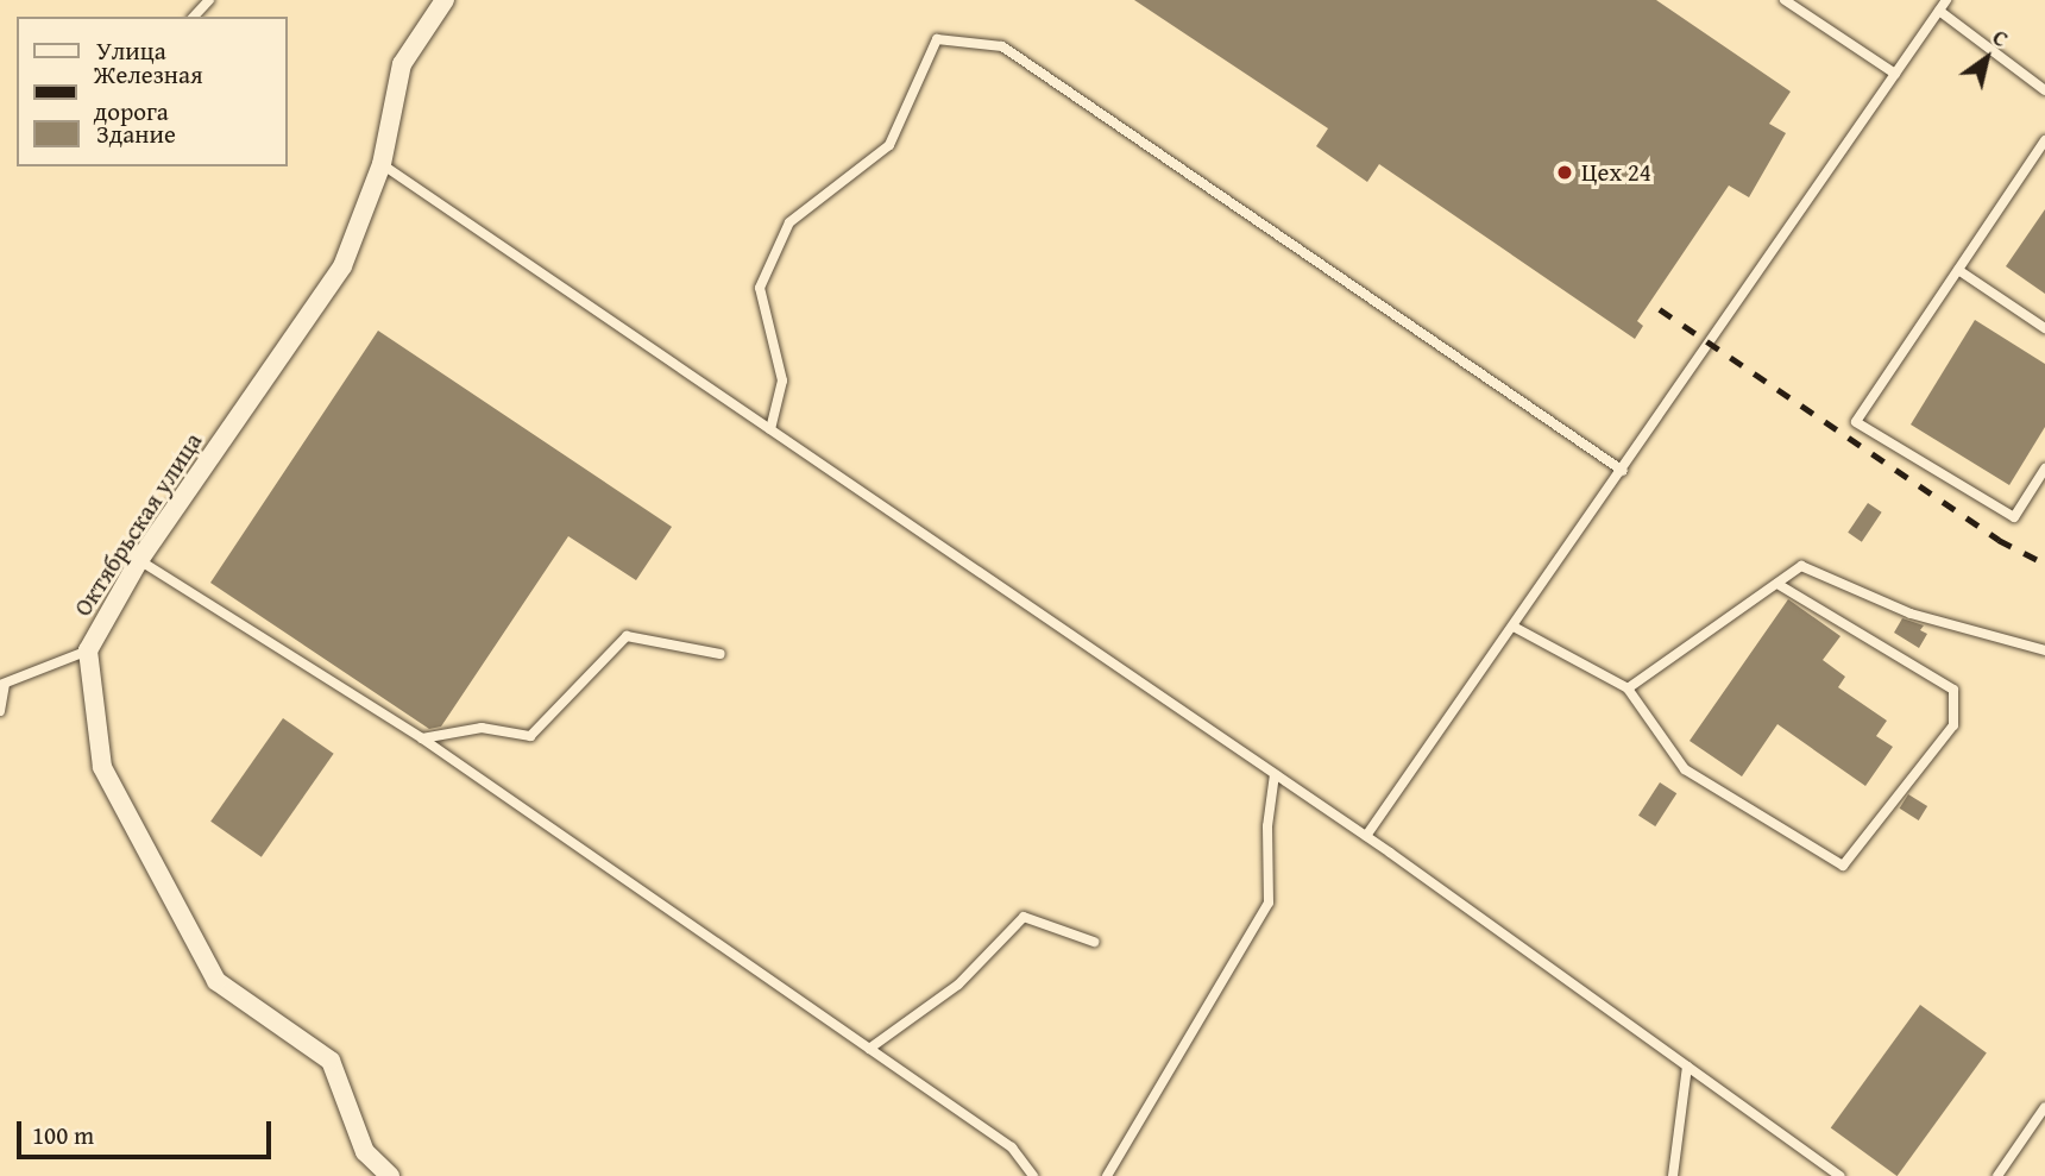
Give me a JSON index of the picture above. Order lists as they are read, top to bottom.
{
  "streets": {
    "street": ["Октябрьская улица"]
  },
  "places": ["Цех 24"],
  "legend": ["Улица", "Железная дорога", "Здание"],
  "scale_bar": "100 m",
  "north": "top right"
}
